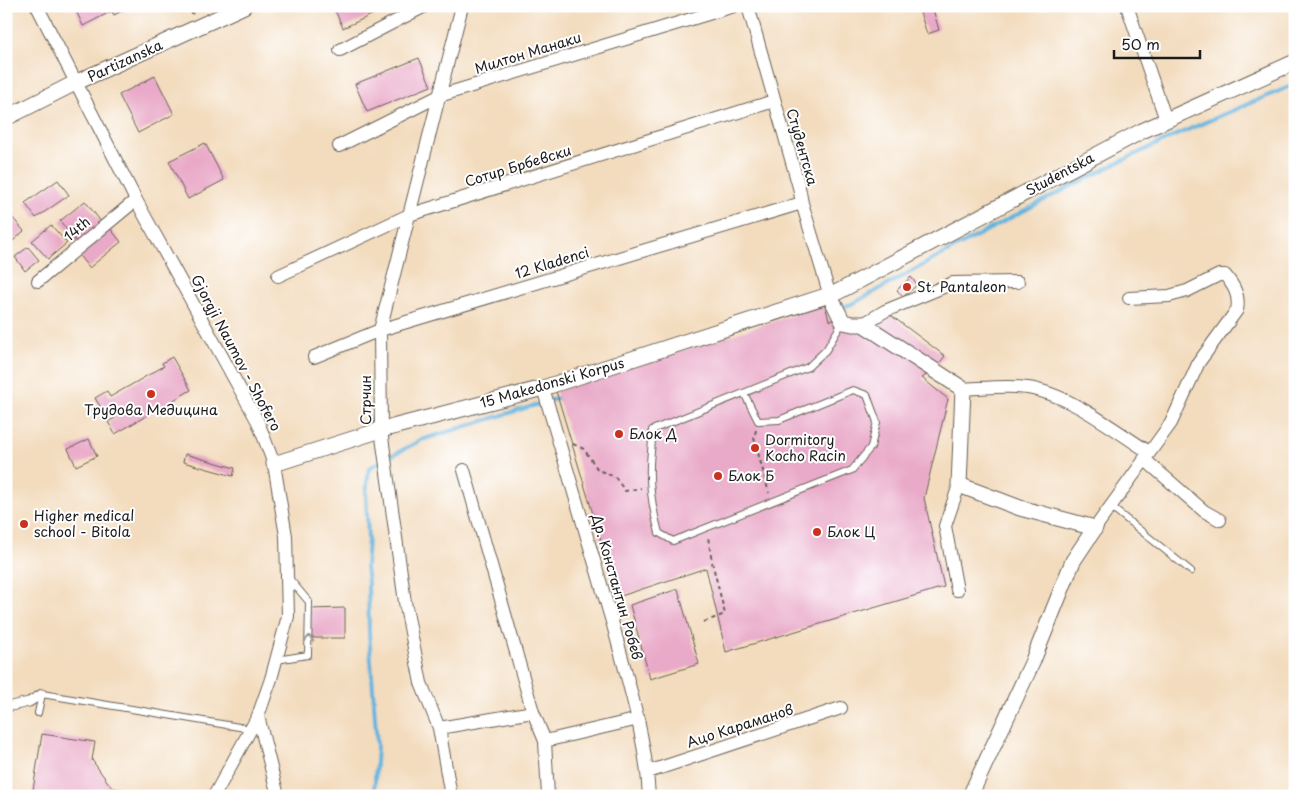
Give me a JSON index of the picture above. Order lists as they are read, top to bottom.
{
  "streets": {
    "street": [
      "Милтон Манаки",
      "Partizanska",
      "Студентска",
      "Сотир Брбевски",
      "Studentska",
      "14th",
      "12 Kladenci",
      "Gjorgji Naumov - Shofero",
      "15 Makedonski Korpus",
      "Стрчин",
      "Др. Константин Робев",
      "Ацо Караманов"
    ]
  },
  "crossings": [
    ["Милтон Манаки", "Стрчин"],
    ["Partizanska", "Gjorgji Naumov - Shofero"],
    ["Студентска", "Сотир Брбевски"],
    ["Студентска", "Studentska"],
    ["Студентска", "12 Kladenci"],
    ["Студентска", "15 Makedonski Korpus"],
    ["Сотир Брбевски", "Стрчин"],
    ["Studentska", "15 Makedonski Korpus"],
    ["14th", "Gjorgji Naumov - Shofero"],
    ["12 Kladenci", "Стрчин"],
    ["Gjorgji Naumov - Shofero", "15 Makedonski Korpus"],
    ["15 Makedonski Korpus", "Стрчин"],
    ["15 Makedonski Korpus", "Др. Константин Робев"],
    ["Др. Константин Робев", "Ацо Караманов"]
  ],
  "places": [
    "St. Pantaleon",
    "Трудова Медицина",
    "Блок Д",
    "Dormitory Kocho Racin",
    "Блок Б",
    "Higher medical school - Bitola",
    "Блок Ц"
  ],
  "scale_bar": "50 m"
}
